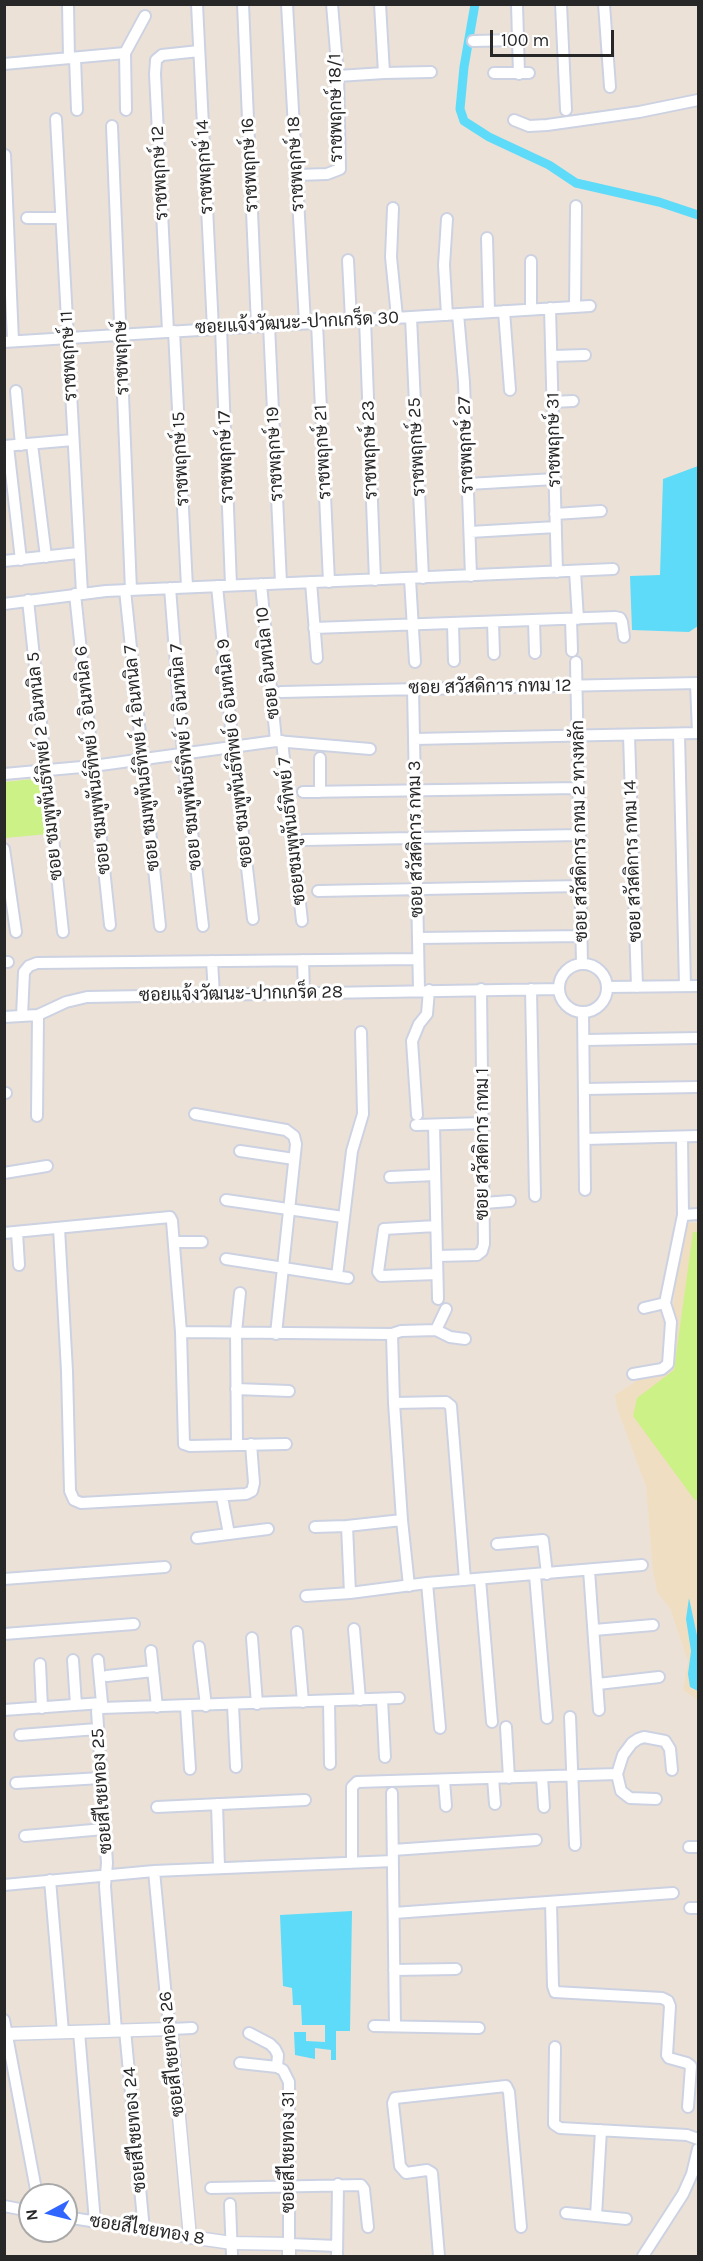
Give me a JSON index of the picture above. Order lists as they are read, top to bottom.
{
  "streets": {
    "street": [
      "ราชพฤกษ์ 18/1",
      "ราชพฤกษ์ 18",
      "ราชพฤกษ์ 16",
      "ราชพฤกษ์ 14",
      "ราชพฤกษ์ 12",
      "ซอยแจ้งวัฒนะ-ปากเกร็ด 30",
      "ราชพฤกษ์ 11",
      "ราชพฤกษ์",
      "ราชพฤกษ์ 31",
      "ราชพฤกษ์ 27",
      "ราชพฤกษ์ 25",
      "ราชพฤกษ์ 23",
      "ราชพฤกษ์ 21",
      "ราชพฤกษ์ 19",
      "ราชพฤกษ์ 17",
      "ราชพฤกษ์ 15",
      "ซอย อินทนิล 10",
      "ซอย สวัสดิการ กทม 12",
      "ซอย ชมพูพันธ์ทิพย์ 6 อินทนิล 9",
      "ซอย ชมพูพันธ์ทิพย์ 5 อินทนิล 7",
      "ซอย ชมพูพันธ์ทิพย์ 4 อินทนิล 7",
      "ซอย ชมพูพันธ์ทิพย์ 3 อินทนิล 6",
      "ซอย ชมพูพันธ์ทิพย์ 2 อินทนิล 5",
      "ซอยชมพูพันธ์ทิพย์ 7",
      "ซอย สวัสดิการ กทม 2 ทางหลัก",
      "ซอย สวัสดิการ กทม 3",
      "ซอย สวัสดิการ กทม 14",
      "ซอยแจ้งวัฒนะ-ปากเกร็ด 28",
      "ซอย สวัสดิการ กทม 1",
      "ซอยสีไชยทอง 25",
      "ซอยสีไชยทอง 26",
      "ซอยสีไชยทอง 24",
      "ซอยสีไชยทอง 31",
      "ซอยสีไชยทอง 8"
    ]
  },
  "crossings": [
    ["ราชพฤกษ์ 18/1", "ราชพฤกษ์ 18"],
    ["ราชพฤกษ์ 18", "ซอยแจ้งวัฒนะ-ปากเกร็ด 30"],
    ["ราชพฤกษ์ 18", "ราชพฤกษ์ 21"],
    ["ราชพฤกษ์ 16", "ซอยแจ้งวัฒนะ-ปากเกร็ด 30"],
    ["ราชพฤกษ์ 14", "ราชพฤกษ์ 12"],
    ["ราชพฤกษ์ 14", "ซอยแจ้งวัฒนะ-ปากเกร็ด 30"],
    ["ราชพฤกษ์ 14", "ราชพฤกษ์ 17"],
    ["ราชพฤกษ์ 12", "ซอยแจ้งวัฒนะ-ปากเกร็ด 30"],
    ["ราชพฤกษ์ 12", "ราชพฤกษ์ 15"],
    ["ซอยแจ้งวัฒนะ-ปากเกร็ด 30", "ราชพฤกษ์ 11"],
    ["ซอยแจ้งวัฒนะ-ปากเกร็ด 30", "ราชพฤกษ์"],
    ["ซอยแจ้งวัฒนะ-ปากเกร็ด 30", "ราชพฤกษ์ 31"],
    ["ซอยแจ้งวัฒนะ-ปากเกร็ด 30", "ราชพฤกษ์ 27"],
    ["ซอยแจ้งวัฒนะ-ปากเกร็ด 30", "ราชพฤกษ์ 25"],
    ["ซอยแจ้งวัฒนะ-ปากเกร็ด 30", "ราชพฤกษ์ 23"],
    ["ซอยแจ้งวัฒนะ-ปากเกร็ด 30", "ราชพฤกษ์ 21"],
    ["ซอยแจ้งวัฒนะ-ปากเกร็ด 30", "ราชพฤกษ์ 19"],
    ["ซอยแจ้งวัฒนะ-ปากเกร็ด 30", "ราชพฤกษ์ 17"],
    ["ซอยแจ้งวัฒนะ-ปากเกร็ด 30", "ราชพฤกษ์ 15"],
    ["ราชพฤกษ์ 11", "ซอย ชมพูพันธ์ทิพย์ 3 อินทนิล 6"],
    ["ราชพฤกษ์", "ซอย ชมพูพันธ์ทิพย์ 4 อินทนิล 7"],
    ["ซอย อินทนิล 10", "ซอยชมพูพันธ์ทิพย์ 7"],
    ["ซอย สวัสดิการ กทม 12", "ซอย สวัสดิการ กทม 2 ทางหลัก"],
    ["ซอย สวัสดิการ กทม 12", "ซอย สวัสดิการ กทม 3"],
    ["ซอย สวัสดิการ กทม 2 ทางหลัก", "ซอยแจ้งวัฒนะ-ปากเกร็ด 28"],
    ["ซอย สวัสดิการ กทม 3", "ซอยแจ้งวัฒนะ-ปากเกร็ด 28"],
    ["ซอยแจ้งวัฒนะ-ปากเกร็ด 28", "ซอย สวัสดิการ กทม 1"],
    ["ซอยสีไชยทอง 25", "ซอยสีไชยทอง 24"],
    ["ซอยสีไชยทอง 26", "ซอยสีไชยทอง 8"],
    ["ซอยสีไชยทอง 24", "ซอยสีไชยทอง 8"],
    ["ซอยสีไชยทอง 31", "ซอยสีไชยทอง 8"]
  ],
  "scale_bar": "100 m",
  "north": "left"
}
